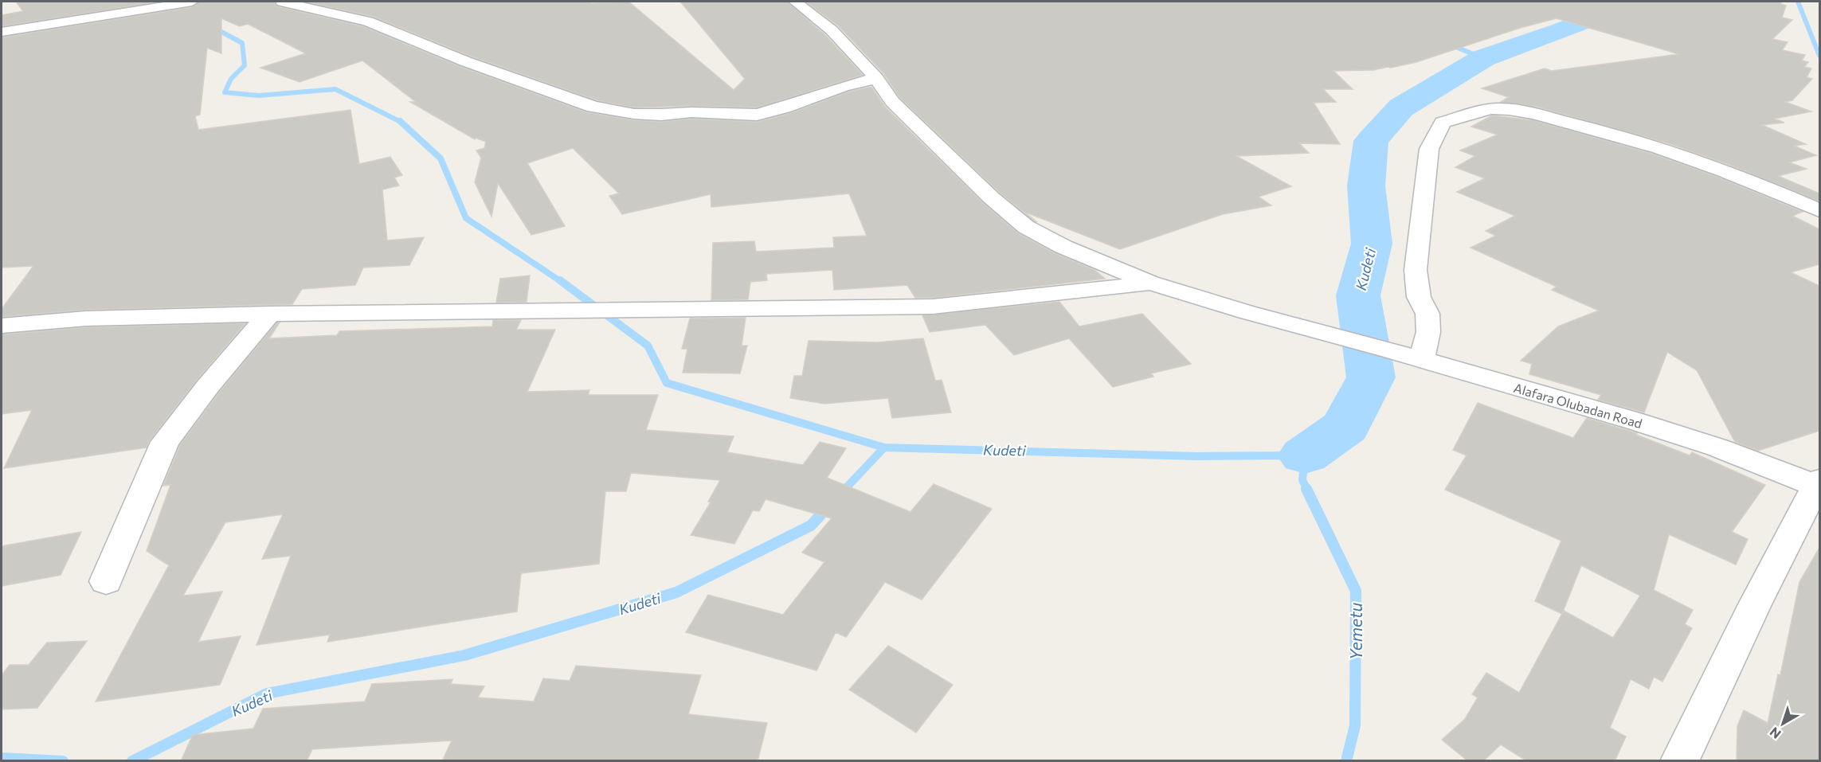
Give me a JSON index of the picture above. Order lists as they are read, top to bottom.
{
  "streets": {
    "street": ["Alafara Olubadan Road"]
  },
  "water": ["Kudeti", "Yemetu"],
  "north": "bottom left"
}
